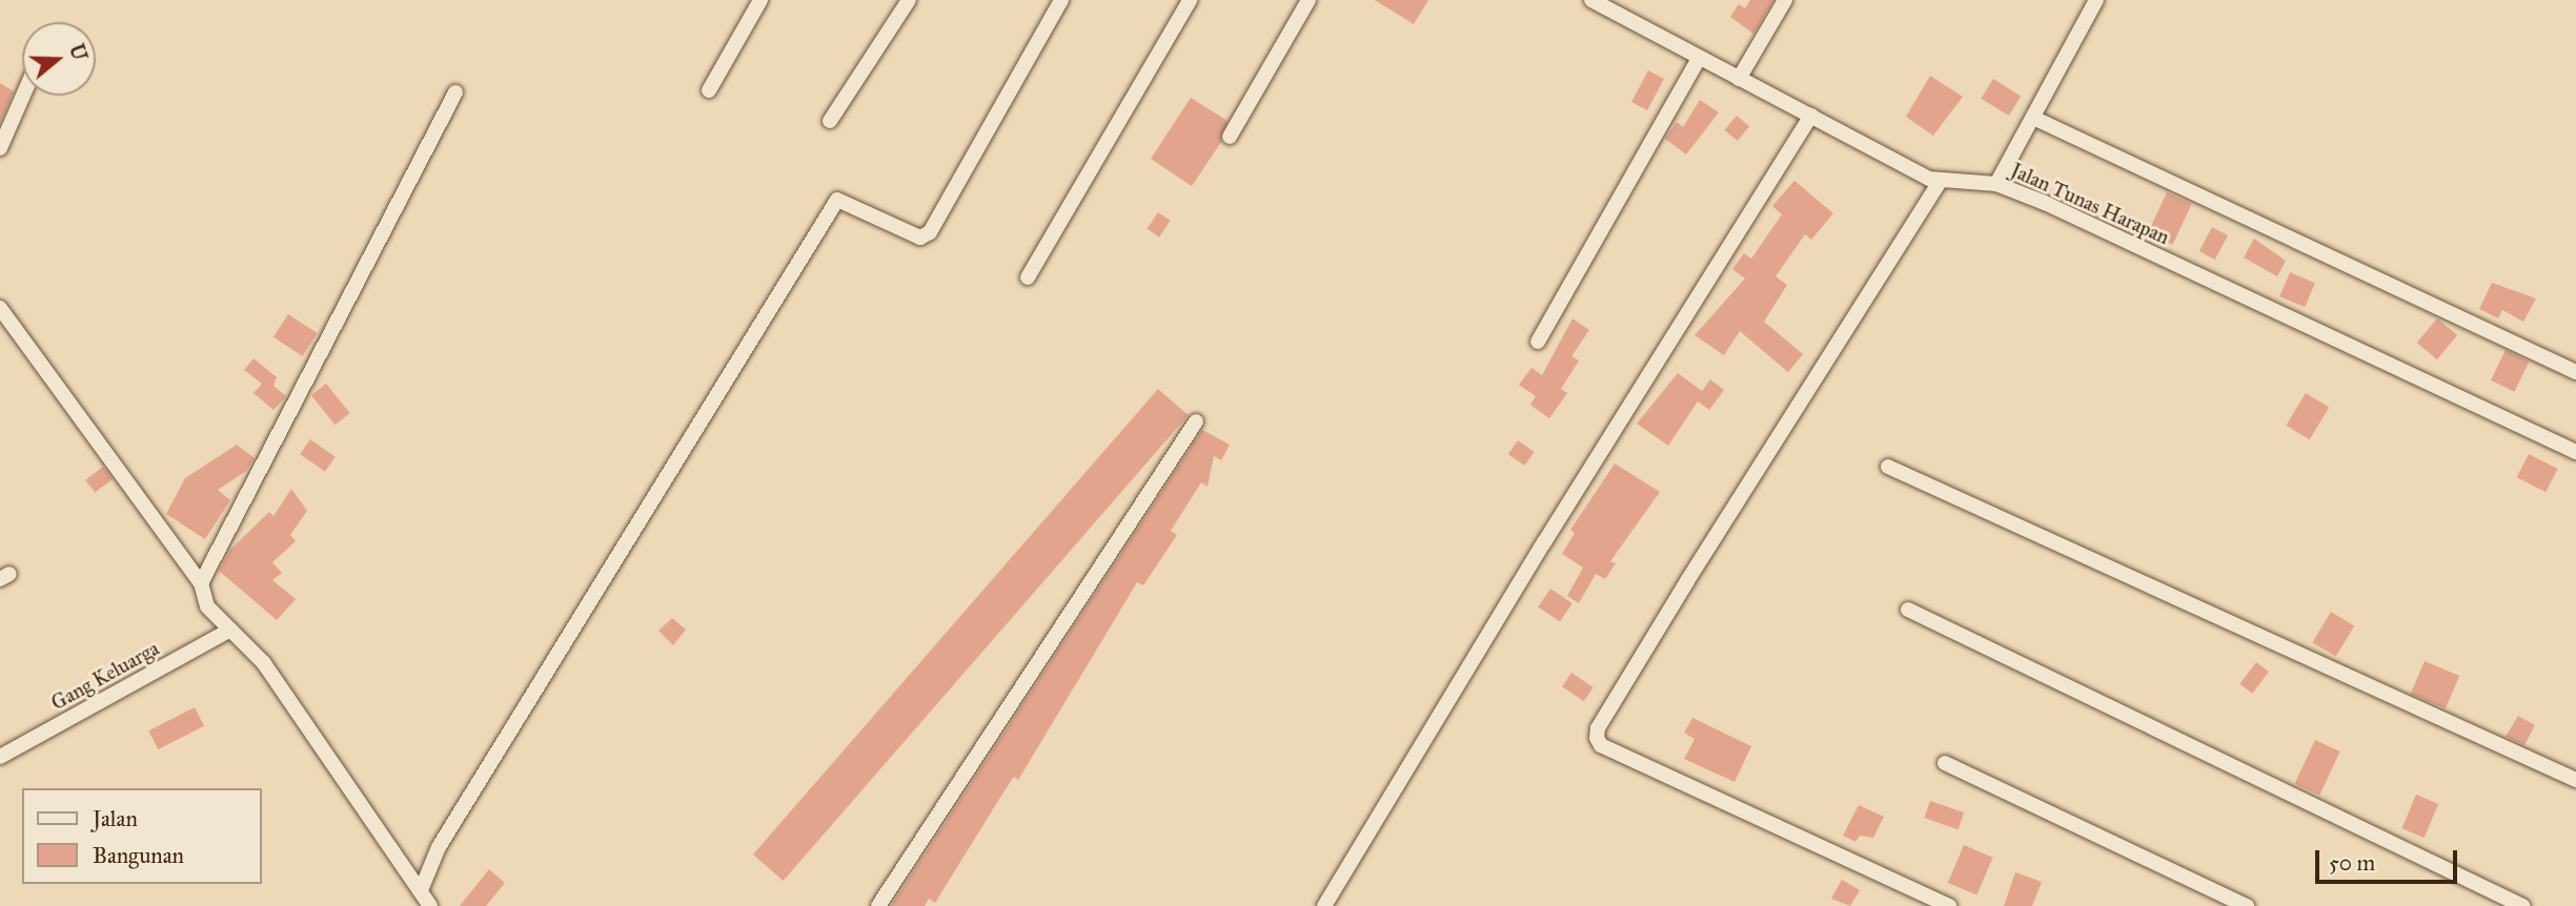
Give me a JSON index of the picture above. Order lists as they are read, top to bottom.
{
  "streets": {
    "street": ["Jalan Tunas Harapan", "Gang Keluarga"]
  },
  "legend": ["Jalan", "Bangunan"],
  "scale_bar": "50 m",
  "north": "right"
}
